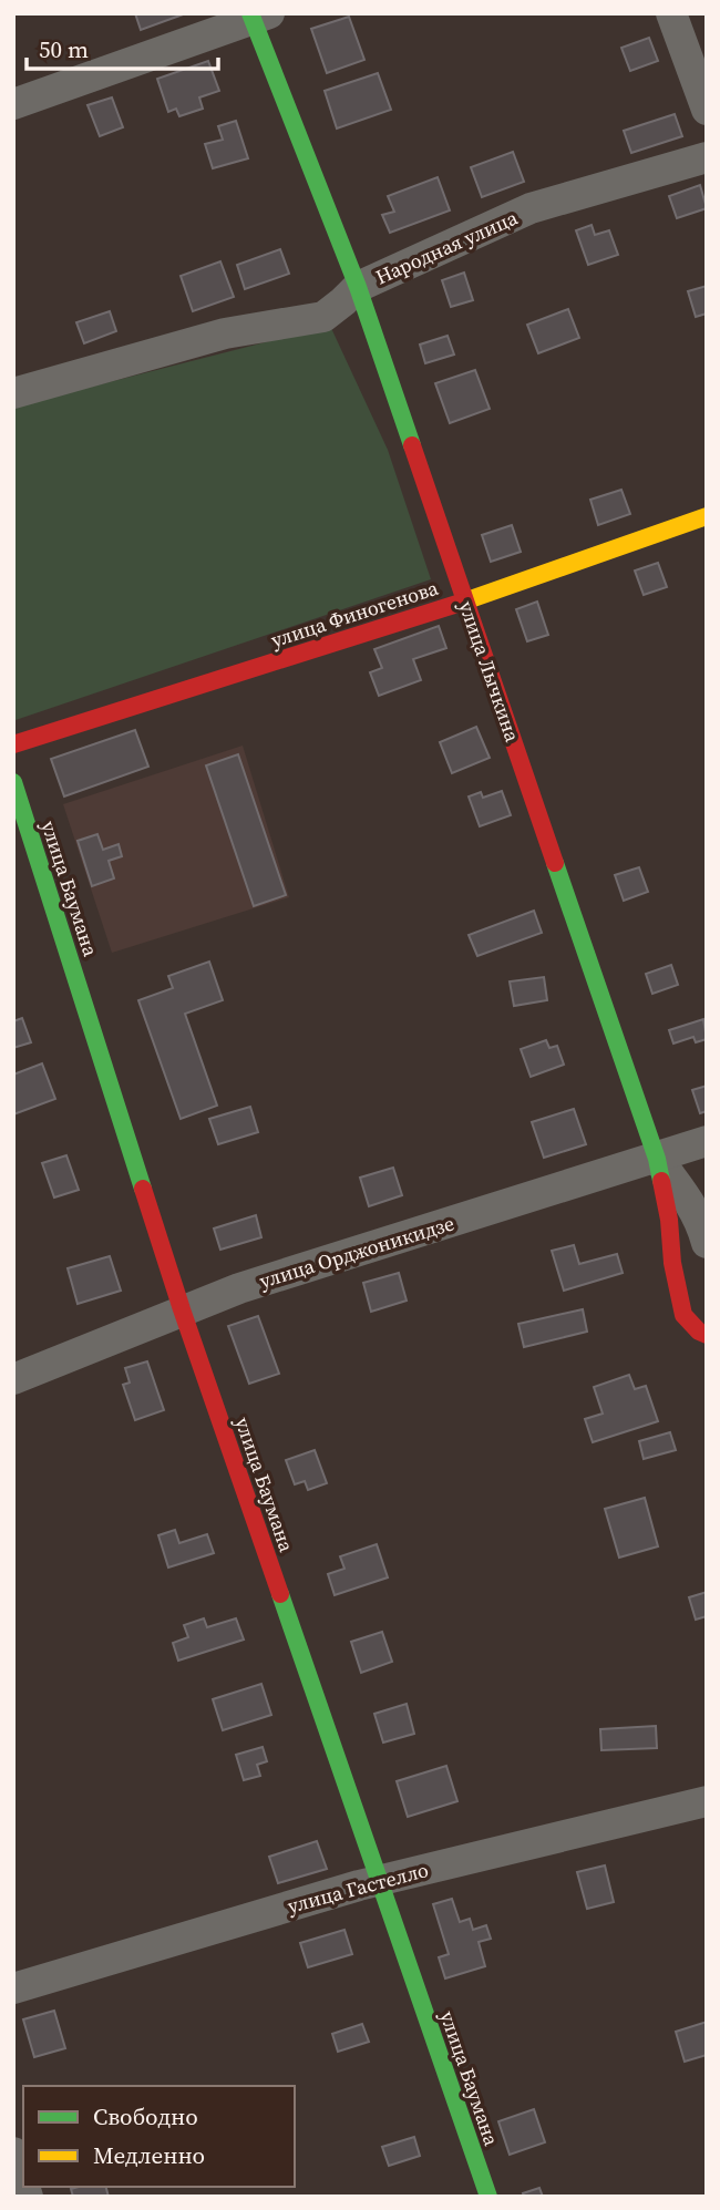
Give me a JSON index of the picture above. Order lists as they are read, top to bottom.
{
  "streets": {
    "street": [
      "Народная улица",
      "улица Финогенова",
      "улица Лычкина",
      "улица Баумана",
      "улица Орджоникидзе",
      "улица Гастелло"
    ]
  },
  "crossings": [
    ["Народная улица", "улица Лычкина"],
    ["улица Финогенова", "улица Лычкина"],
    ["улица Лычкина", "улица Орджоникидзе"],
    ["улица Баумана", "улица Орджоникидзе"],
    ["улица Баумана", "улица Гастелло"]
  ],
  "legend": ["Свободно", "Медленно"],
  "scale_bar": "50 m"
}
